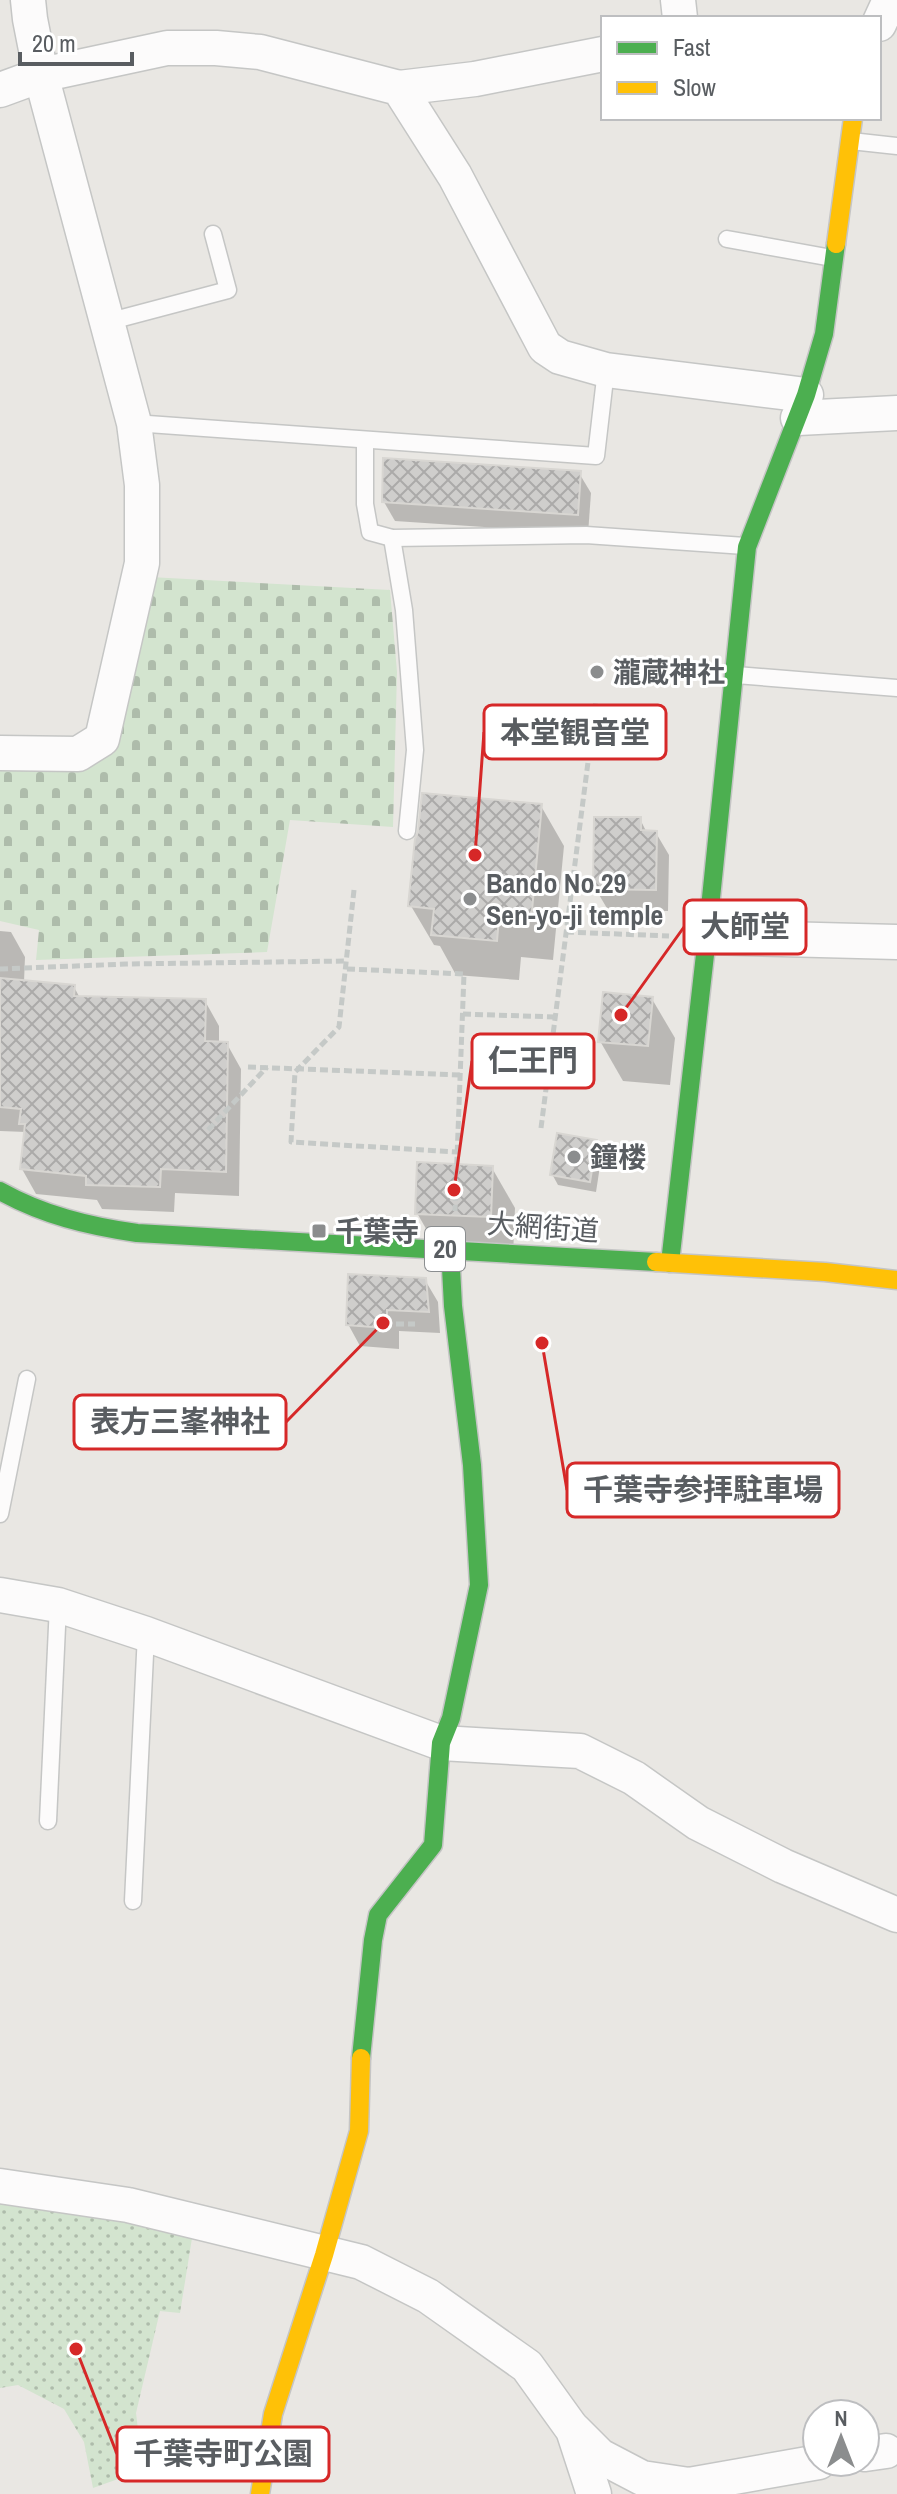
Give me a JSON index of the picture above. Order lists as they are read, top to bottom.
{
  "streets": {
    "street": ["大網街道", "20"]
  },
  "places": {
    "other": [
      "瀧蔵神社",
      "本堂観音堂",
      "Bando No.29 Sen-yo-ji temple",
      "大師堂",
      "鐘楼",
      "仁王門",
      "表方三峯神社",
      "千葉寺参拝駐車場",
      "千葉寺町公園"
    ],
    "transit": ["千葉寺"]
  },
  "legend": ["Fast", "Slow"],
  "scale_bar": "20 m",
  "north": "top"
}
